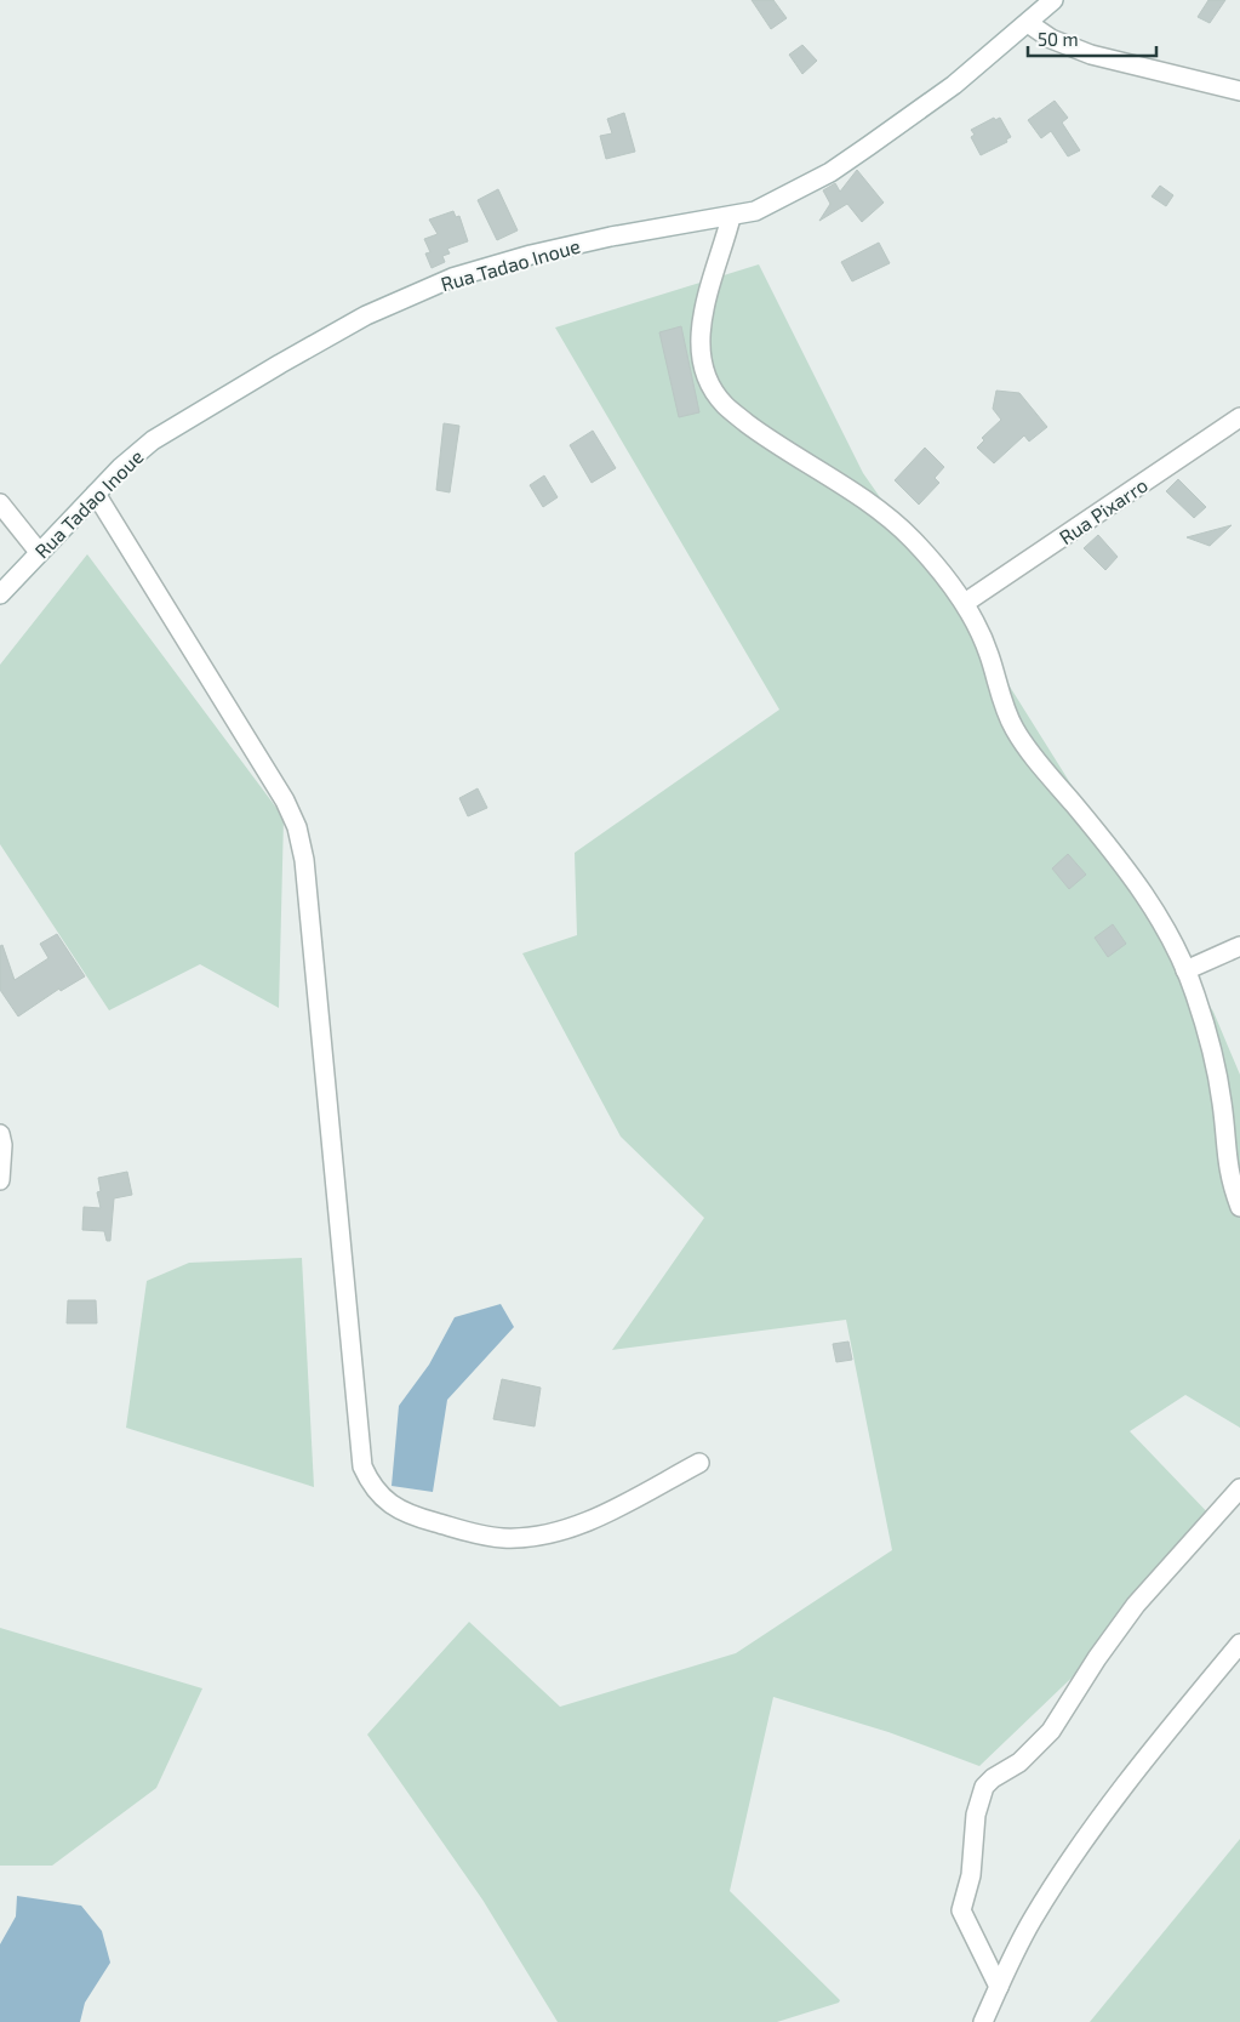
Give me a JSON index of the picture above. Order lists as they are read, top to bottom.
{
  "streets": {
    "street": ["Rua Tadao Inoue", "Rua Pixarro"]
  },
  "scale_bar": "50 m"
}
